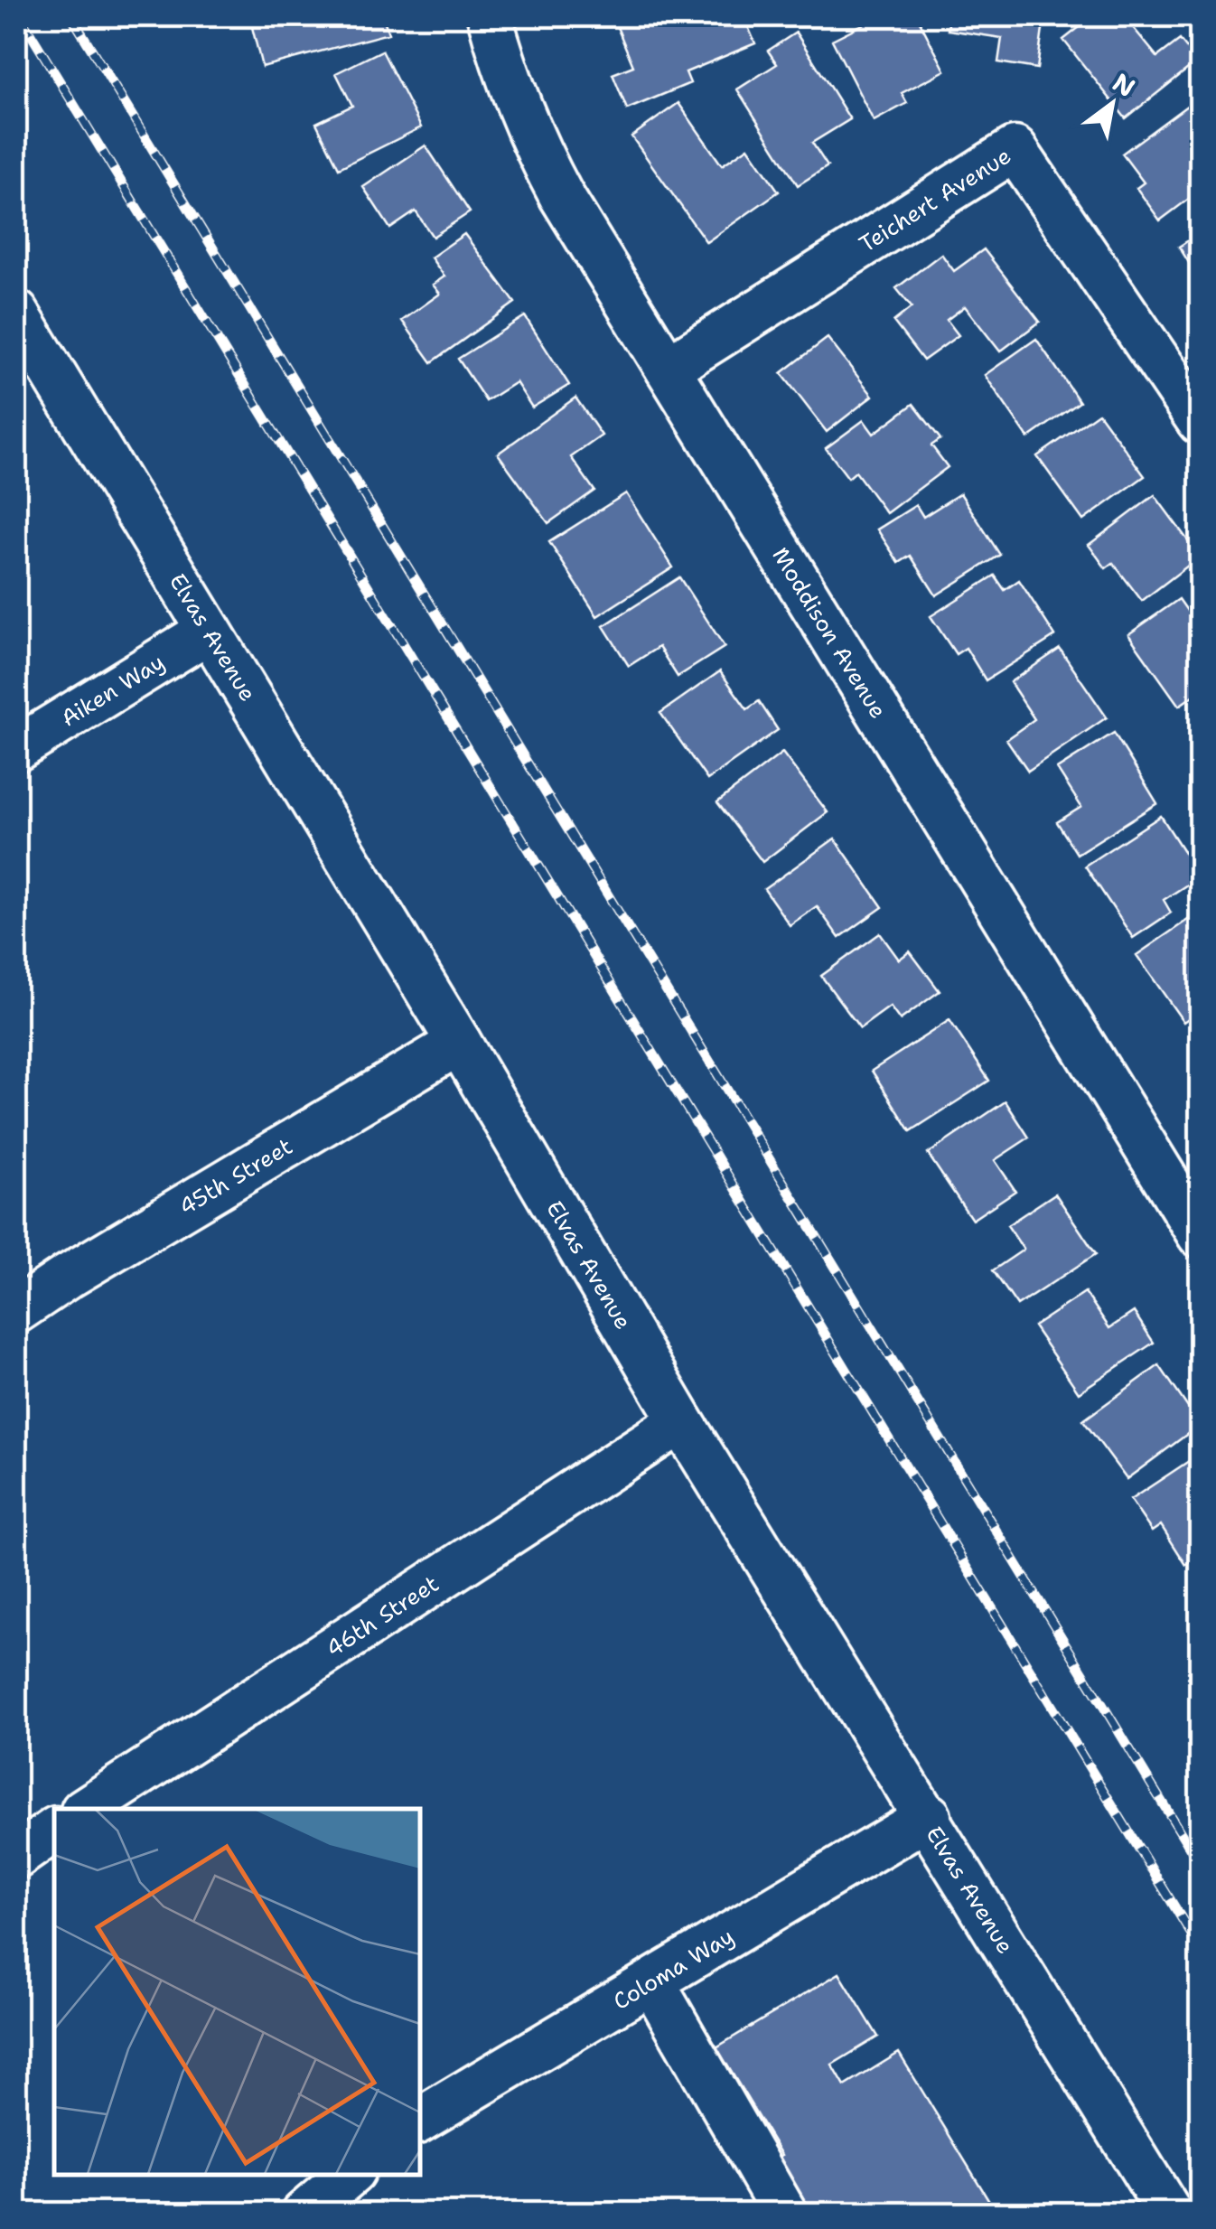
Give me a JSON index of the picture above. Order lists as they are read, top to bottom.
{
  "streets": {
    "street": [
      "Teichert Avenue",
      "Moddison Avenue",
      "Elvas Avenue",
      "Aiken Way",
      "45th Street",
      "46th Street",
      "Coloma Way"
    ]
  },
  "crossings": [
    ["Teichert Avenue", "Moddison Avenue"],
    ["Elvas Avenue", "Aiken Way"],
    ["Elvas Avenue", "45th Street"],
    ["Elvas Avenue", "46th Street"],
    ["Elvas Avenue", "Coloma Way"]
  ],
  "north": "top right"
}
